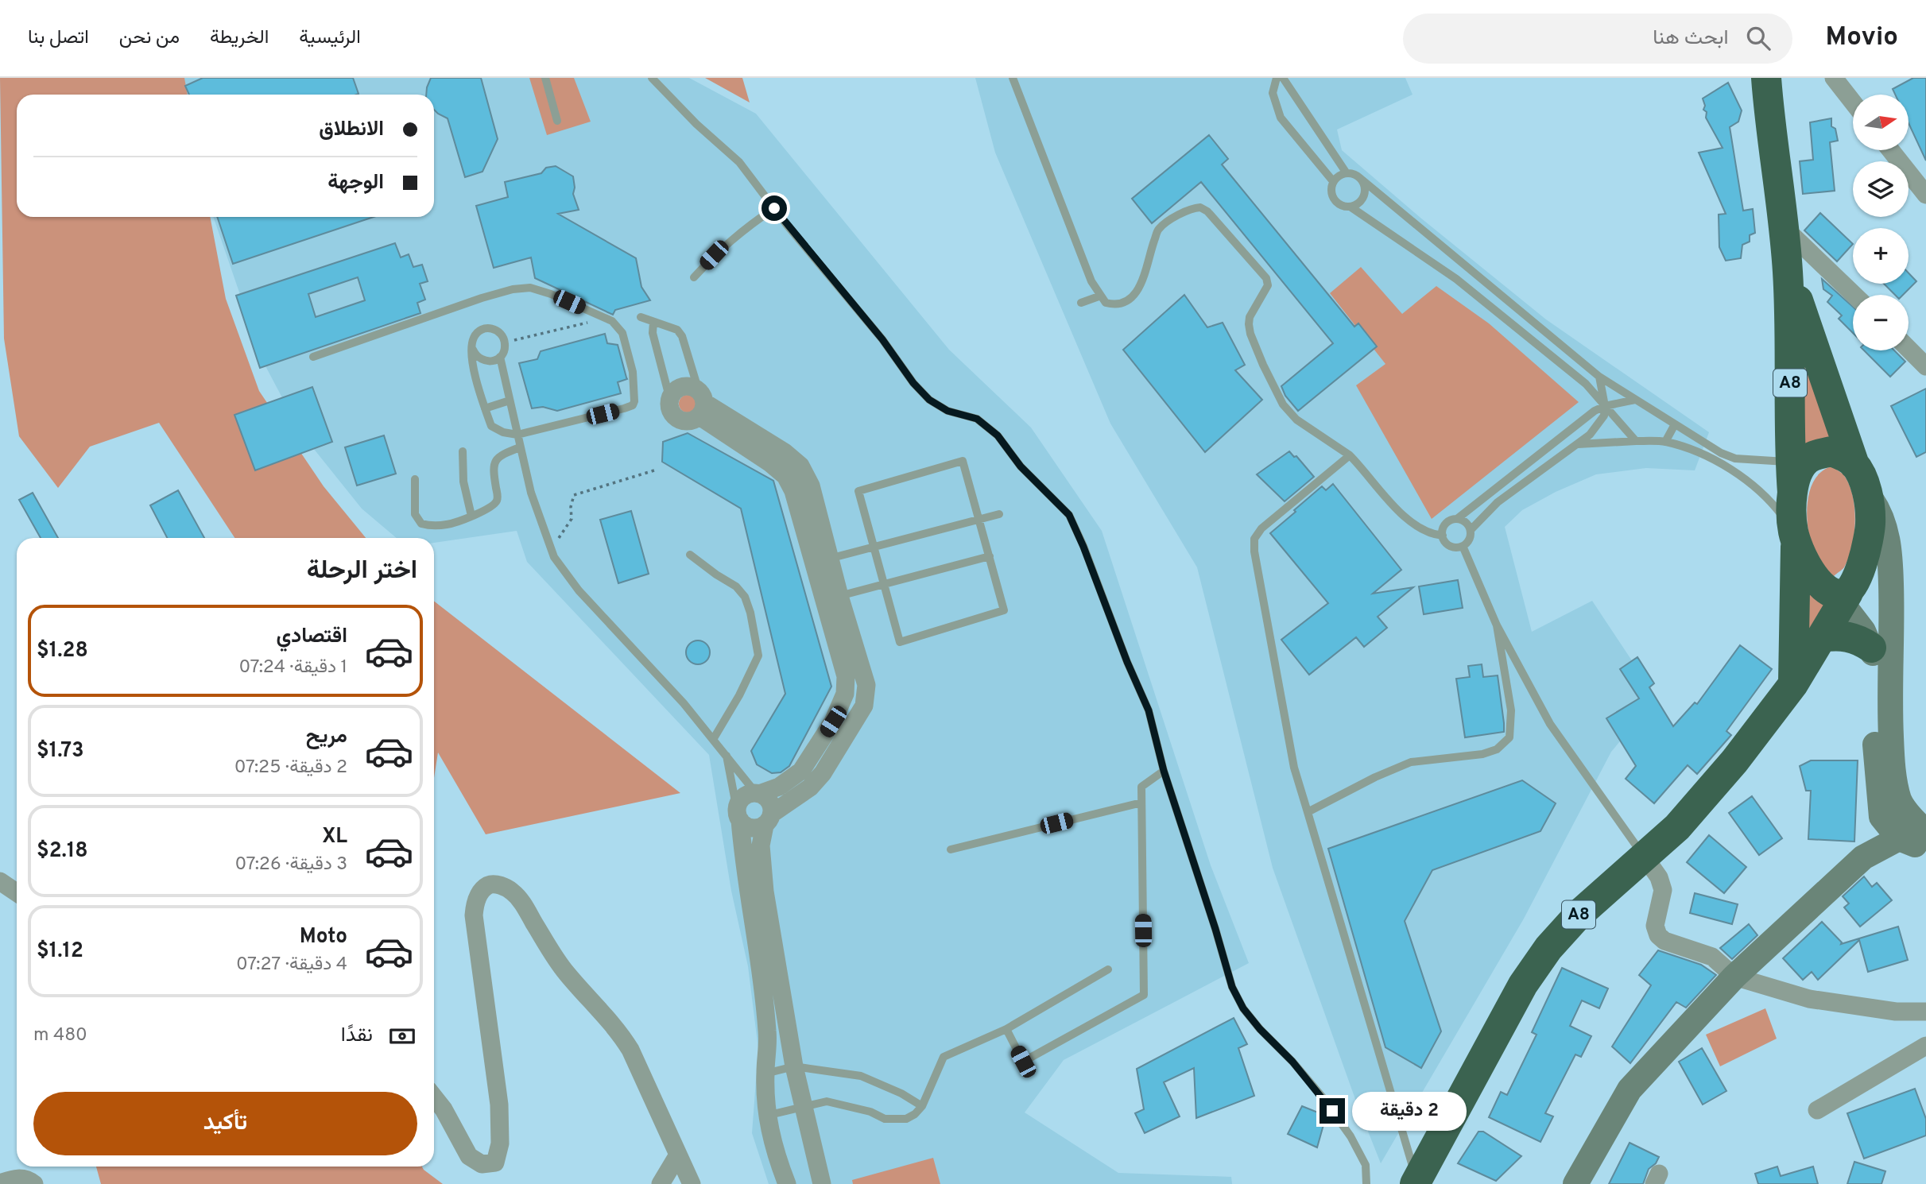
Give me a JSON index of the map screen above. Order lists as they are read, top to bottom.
{
  "streets": {
    "highway": ["A8"]
  },
  "north": "right",
  "page": {
    "header": "Movio",
    "search": "ابحث هنا",
    "nav": [
      "الرئيسية",
      "الخريطة",
      "من نحن",
      "اتصل بنا"
    ],
    "map_buttons": ["+", "−"],
    "banner": ["الانطلاق", "الوجهة"],
    "heading": "اختر الرحلة",
    "list": [
      {
        "name": "اقتصادي",
        "note": "1 دقيقة · 07:24",
        "value": "$1.28"
      },
      {
        "name": "مريح",
        "note": "2 دقيقة · 07:25",
        "value": "$1.73"
      },
      {
        "name": "XL",
        "note": "3 دقيقة · 07:26",
        "value": "$2.18"
      },
      {
        "name": "Moto",
        "note": "4 دقيقة · 07:27",
        "value": "$1.12"
      }
    ],
    "pay": ["نقدًا", "480 m"],
    "buttons": "تأكيد",
    "bubble": "2 دقيقة"
  }
}
